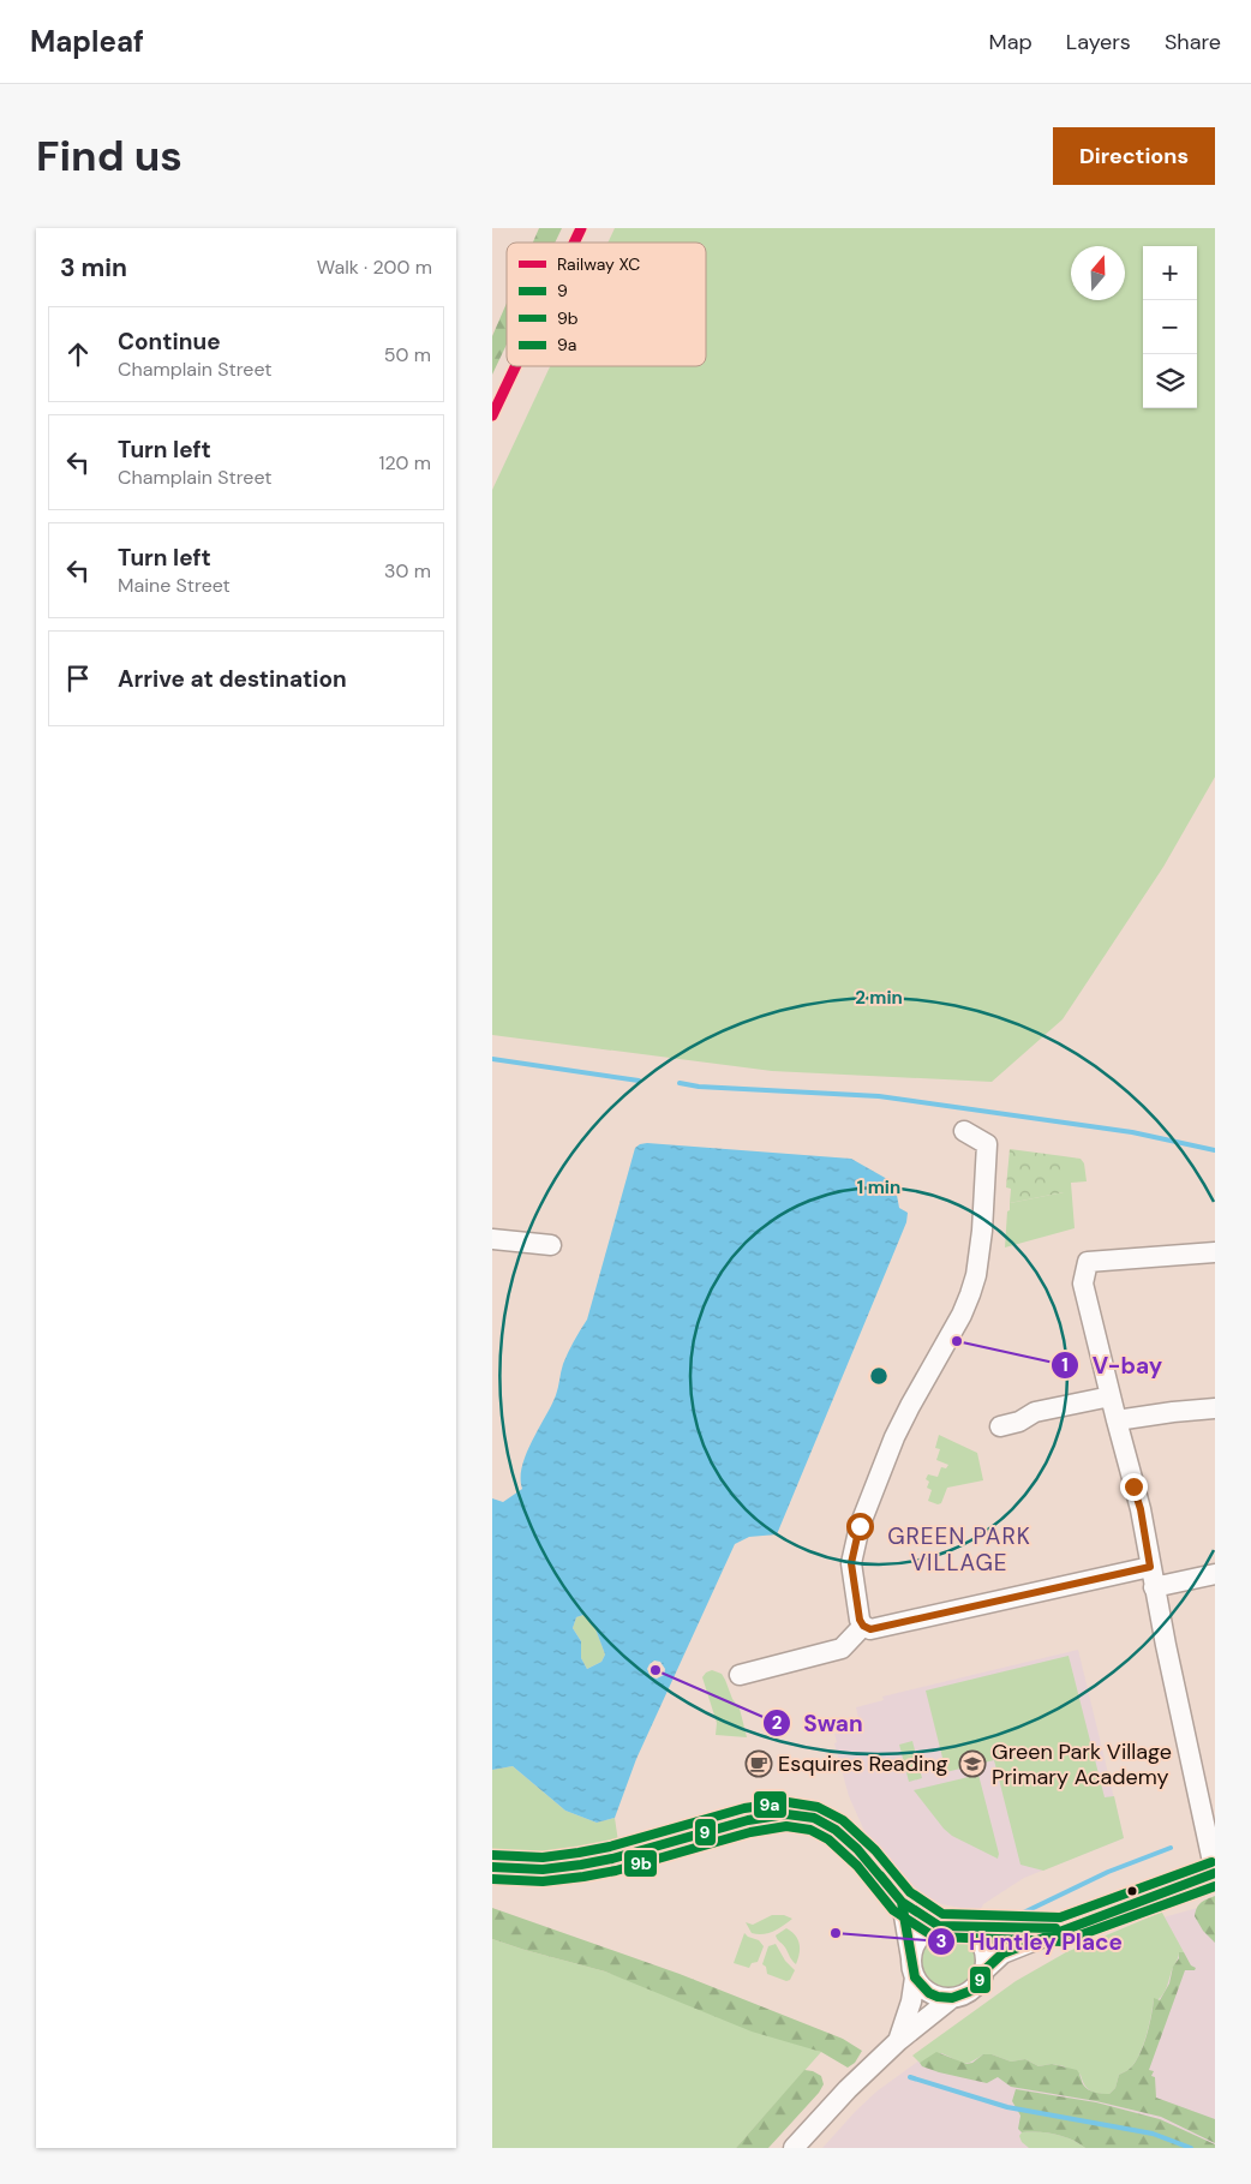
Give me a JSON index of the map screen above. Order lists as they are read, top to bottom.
{
  "districts": ["GREEN PARK VILLAGE"],
  "places": {
    "other": ["V-bay", "Swan", "Huntley Place"],
    "cafe": ["Esquires Reading"],
    "school or university": ["Green Park Village Primary Academy"]
  },
  "lines": [
    "rail line XC",
    "transit line 9a",
    "transit line 9",
    "transit line 9b"
  ],
  "legend": [
    "Railway XC",
    "9",
    "9b",
    "9a"
  ],
  "north": "top",
  "page": {
    "header": "Mapleaf",
    "nav": ["Map", "Layers", "Share"],
    "buttons": "Directions",
    "title": "Find us",
    "heading": ["3 min", "Walk · 200 m"],
    "map_buttons": ["+", "−"],
    "list": [
      ["Continue", "Champlain Street", "50 m"],
      ["Turn left", "Champlain Street", "120 m"],
      ["Turn left", "Maine Street", "30 m"],
      "Arrive at destination"
    ]
  },
  "rings": ["2 min", "1 min"]
}
